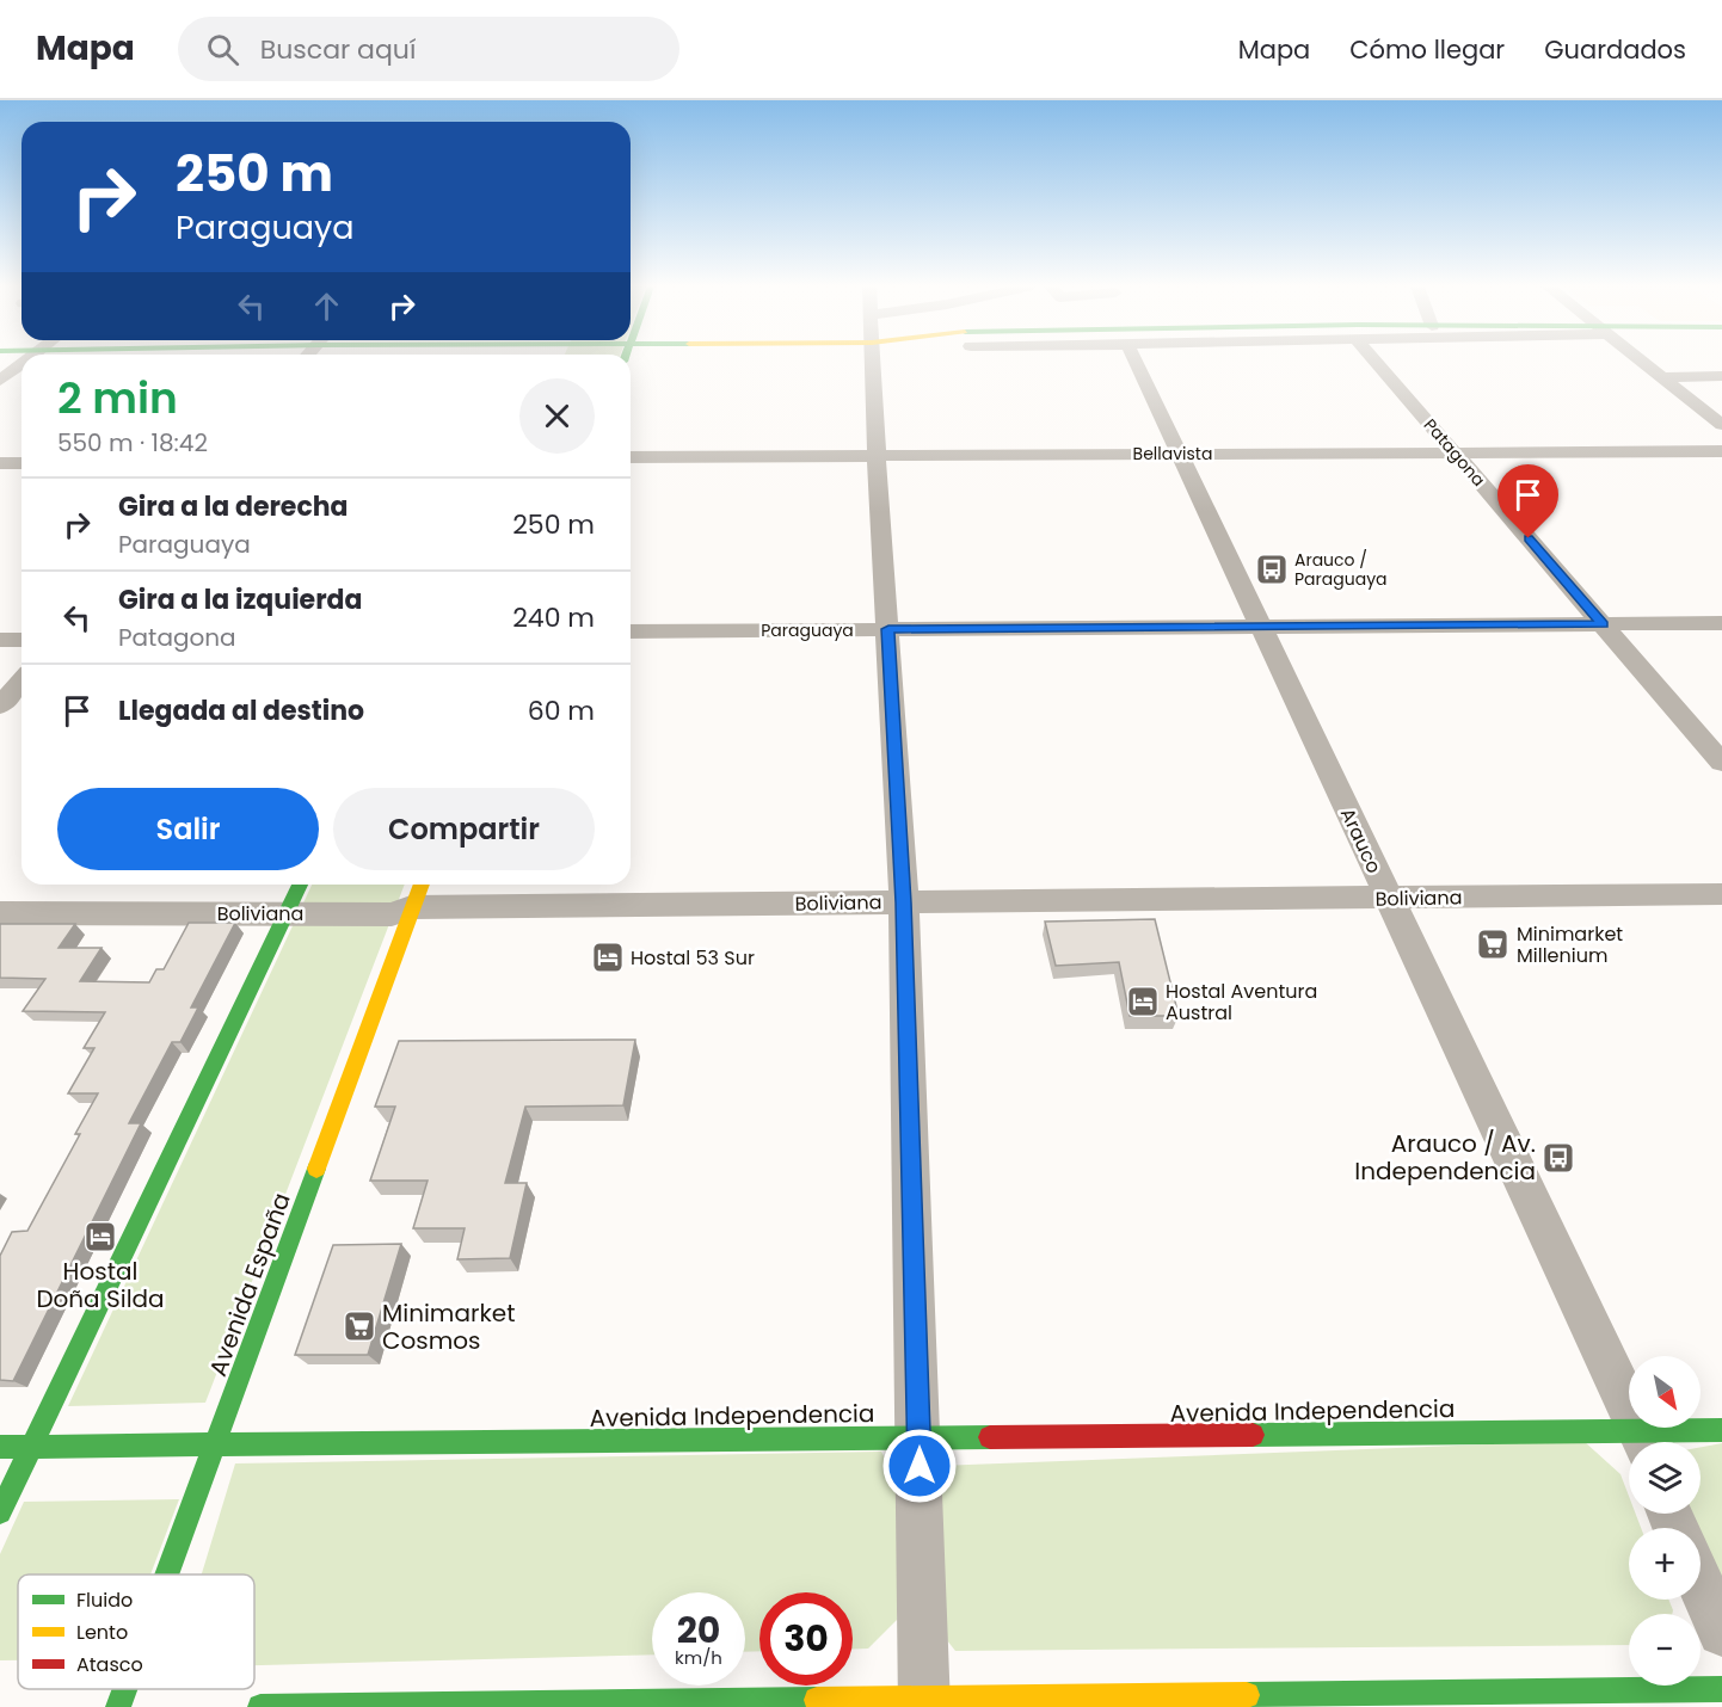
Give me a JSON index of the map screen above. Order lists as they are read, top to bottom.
{
  "streets": {
    "main road": ["Avenida España", "Avenida Independencia"],
    "street": [
      "Patagona",
      "Bellavista",
      "Paraguaya",
      "Arauco",
      "Boliviana"
    ]
  },
  "crossings": [
    ["Patagona", "Bellavista"],
    ["Patagona", "Paraguaya"],
    ["Bellavista", "Arauco"],
    ["Paraguaya", "Arauco"],
    ["Arauco", "Boliviana"],
    ["Arauco", "Avenida Independencia"],
    ["Boliviana", "Avenida España"],
    ["Avenida España", "Avenida Independencia"]
  ],
  "places": {
    "bus stop": ["Arauco / Paraguaya", "Arauco / Av. Independencia"],
    "supermarket": ["Minimarket Millenium", "Minimarket Cosmos"],
    "hotel": ["Hostal 53 Sur", "Hostal Aventura Austral", "Hostal Doña Silda"]
  },
  "legend": ["Fluido", "Lento", "Atasco"],
  "north": "bottom right",
  "page": {
    "header": "Mapa",
    "search": "Buscar aquí",
    "nav": ["Mapa", "Cómo llegar", "Guardados"],
    "turn": ["250 m", "Paraguaya"],
    "heading": ["2 min", "550 m · 18:42"],
    "list": [
      {
        "name": "Gira a la derecha",
        "note": "Paraguaya",
        "value": "250 m"
      },
      {
        "name": "Gira a la izquierda",
        "note": "Patagona",
        "value": "240 m"
      },
      {
        "name": "Llegada al destino",
        "value": "60 m"
      }
    ],
    "buttons": ["Salir", "Compartir"],
    "map_buttons": ["+", "−"],
    "speed": "20 km/h",
    "limit": "30"
  }
}
